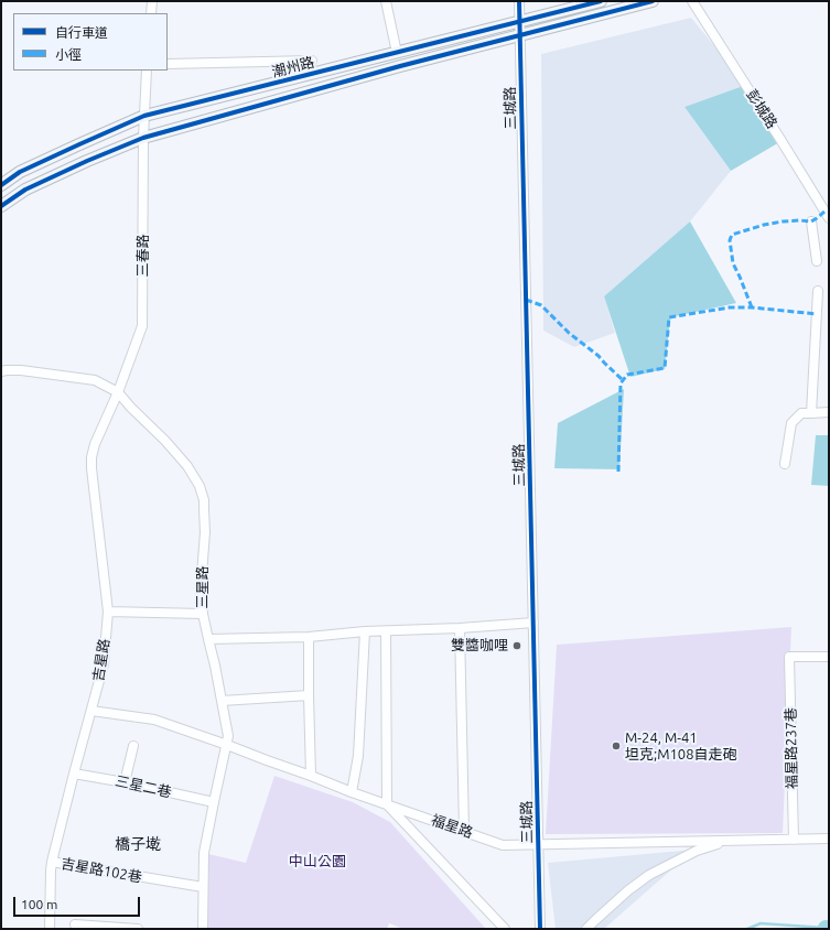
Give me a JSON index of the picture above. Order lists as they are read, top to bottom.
{
  "streets": {
    "main road": ["潮州路"],
    "street": [
      "三城路",
      "彭城路",
      "三春路",
      "三星路",
      "吉星路",
      "福星路237巷",
      "三星二巷",
      "福星路",
      "吉星路102巷"
    ]
  },
  "crossings": [
    ["潮州路", "三城路"],
    ["潮州路", "三春路"],
    ["三城路", "福星路"],
    ["三春路", "三星路"],
    ["三春路", "吉星路"],
    ["三星路", "吉星路"],
    ["三星路", "三星二巷"],
    ["三星路", "福星路"],
    ["三星路", "吉星路102巷"],
    ["吉星路", "三星二巷"],
    ["吉星路", "福星路"],
    ["吉星路", "吉星路102巷"],
    ["福星路237巷", "福星路"]
  ],
  "districts": ["橋子墘"],
  "parks": ["中山公園"],
  "places": ["雙醬咖哩", "M-24, M-41 坦克;M108自走砲"],
  "legend": ["自行車道", "小徑"],
  "scale_bar": "100 m"
}
